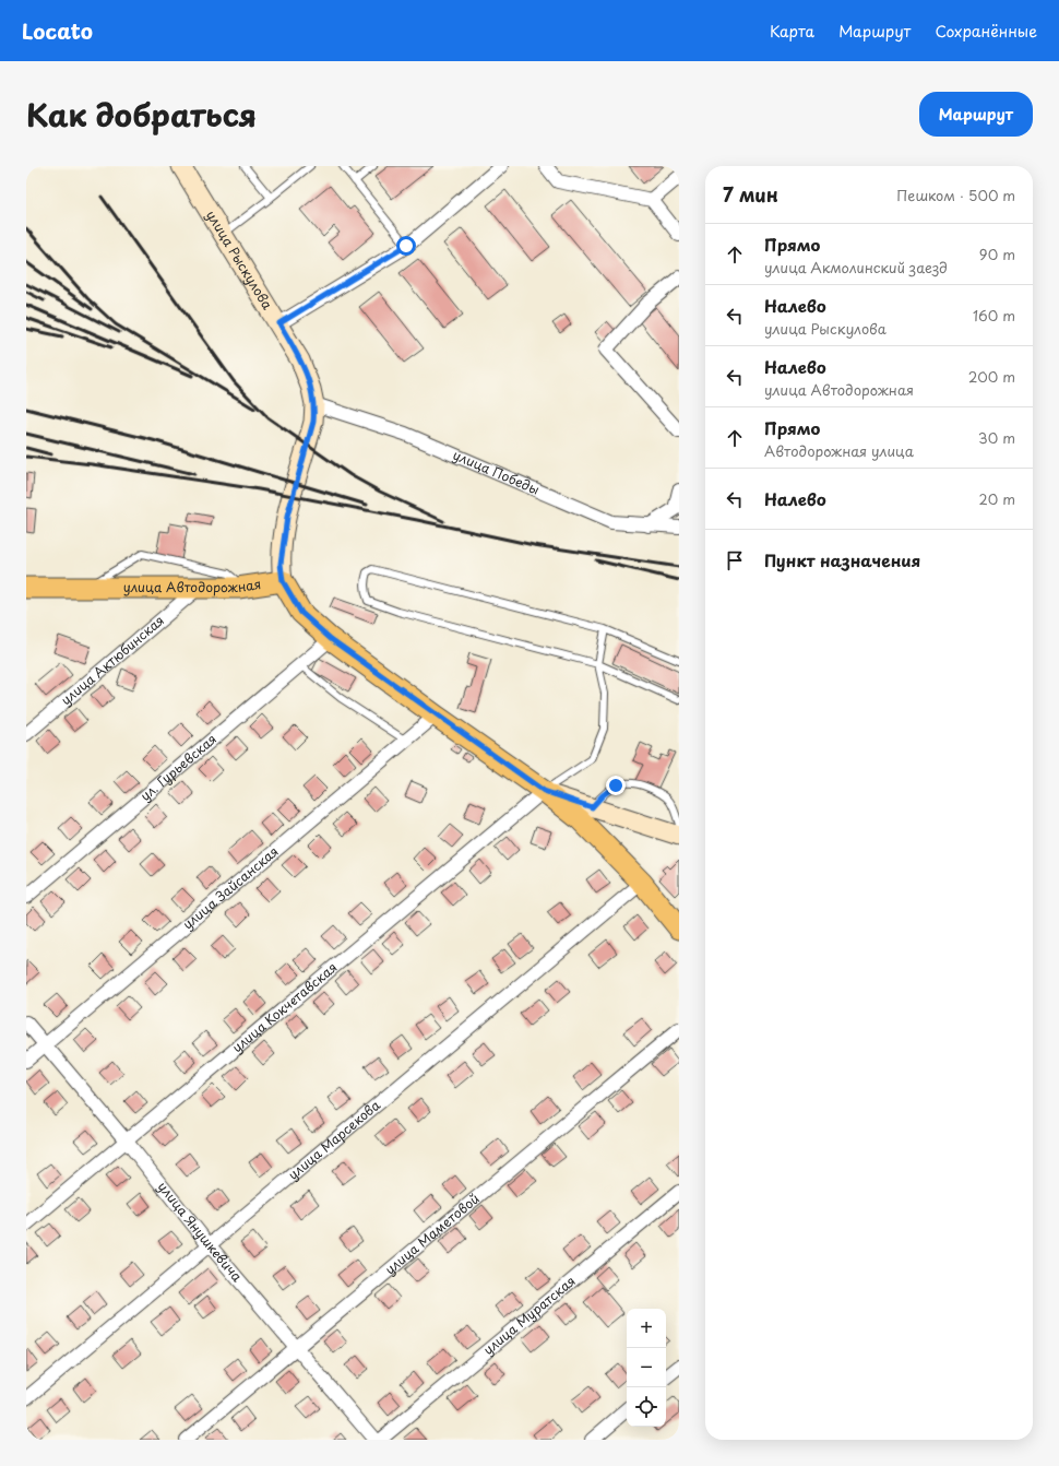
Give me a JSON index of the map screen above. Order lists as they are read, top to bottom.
{
  "streets": {
    "main road": ["улица Автодорожная"],
    "street": [
      "улица Рыскулова",
      "улица Победы",
      "улица Актюбинская",
      "ул. Гурьевская",
      "улица Зайсанская",
      "улица Кокчетавская",
      "улица Марсекова",
      "улица Янушкевича",
      "улица Маметовой",
      "улица Муратская"
    ]
  },
  "crossings": [
    ["улица Рыскулова", "улица Победы"],
    ["улица Рыскулова", "улица Автодорожная"],
    ["улица Автодорожная", "улица Актюбинская"],
    ["улица Зайсанская", "улица Янушкевича"],
    ["улица Кокчетавская", "улица Янушкевича"],
    ["улица Марсекова", "улица Янушкевича"],
    ["улица Янушкевича", "улица Маметовой"]
  ],
  "page": {
    "header": "Locato",
    "nav": ["Карта", "Маршрут", "Сохранённые"],
    "title": "Как добраться",
    "buttons": "Маршрут",
    "heading": ["7 мин", "Пешком · 500 m"],
    "list": [
      ["Прямо", "улица Акмолинский заезд", "90 m"],
      ["Налево", "улица Рыскулова", "160 m"],
      ["Налево", "улица Автодорожная", "200 m"],
      ["Прямо", "Автодорожная улица", "30 m"],
      ["Налево", "20 m"],
      "Пункт назначения"
    ],
    "map_buttons": ["+", "−"]
  }
}
